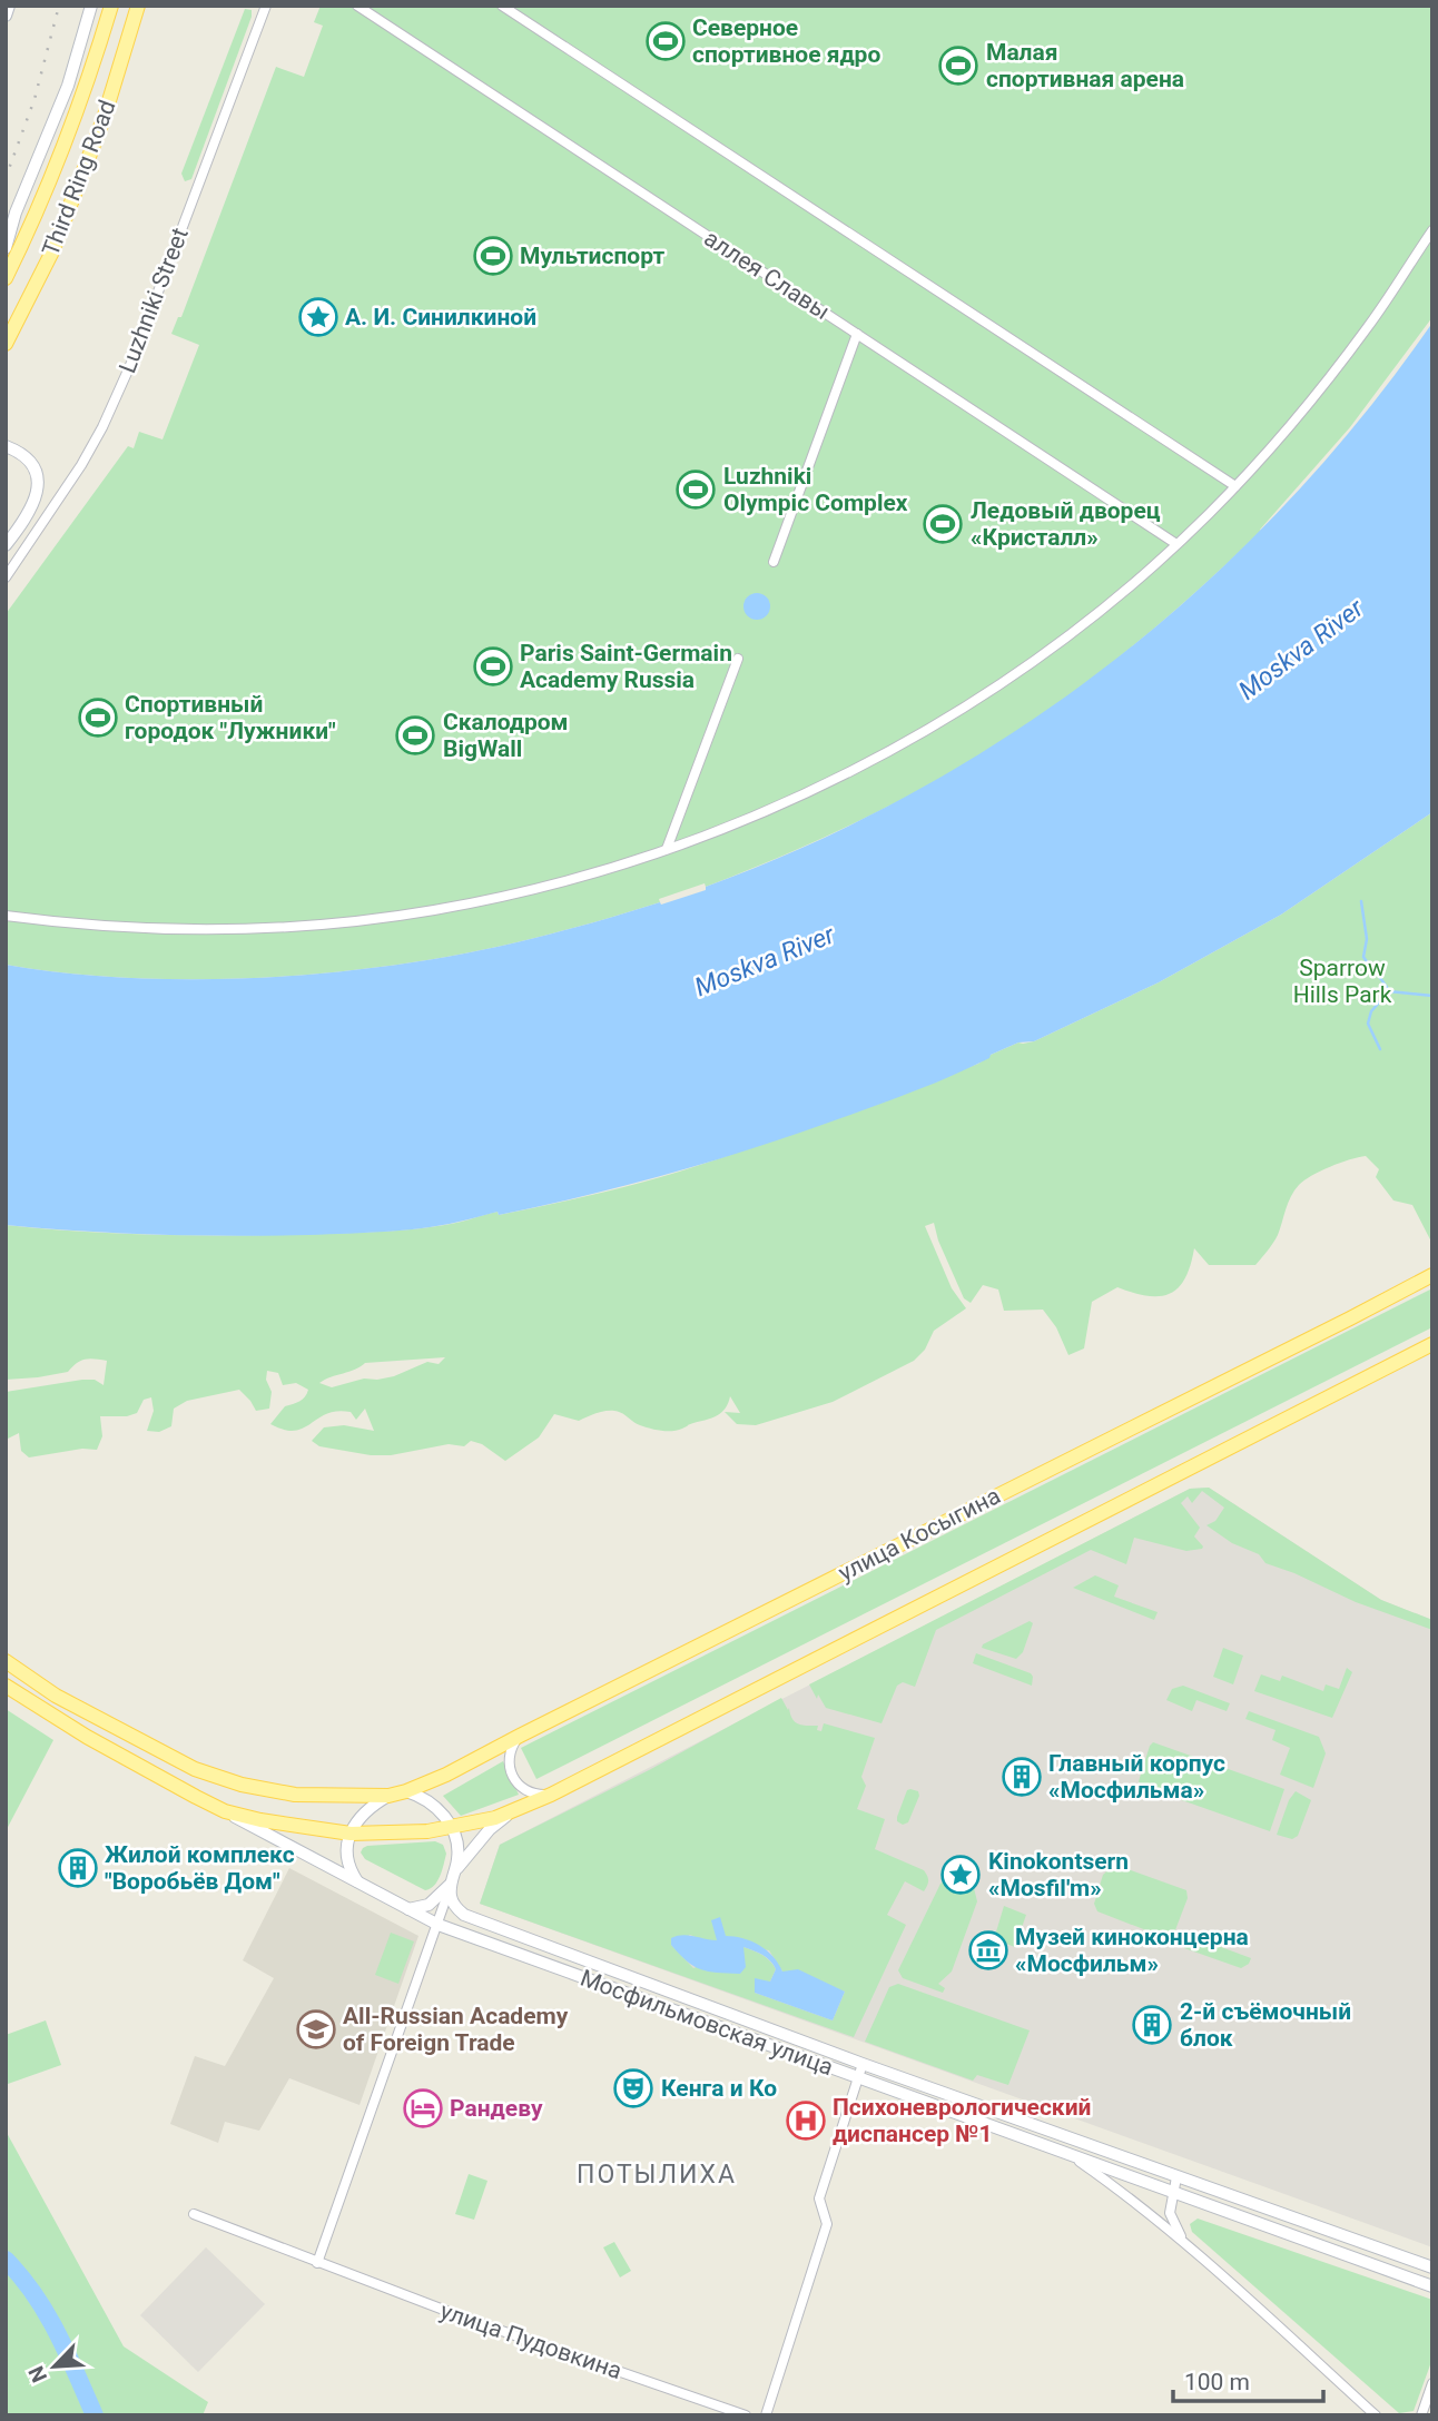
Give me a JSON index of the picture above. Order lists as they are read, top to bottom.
{
  "streets": {
    "main road": ["Third Ring Road", "улица Косыгина", "Мосфильмовская улица"],
    "street": ["аллея Славы", "Luzhniki Street", "улица Пудовкина"]
  },
  "districts": ["ПОТЫЛИХА"],
  "water": ["Moskva River"],
  "parks": ["Sparrow Hills Park"],
  "places": {
    "sports": [
      "Северное спортивное ядро",
      "Малая спортивная арена",
      "Мультиспорт",
      "Luzhniki Olympic Complex",
      "Ледовый дворец «Кристалл»",
      "Paris Saint-Germain Academy Russia",
      "Спортивный городок \"Лужники\"",
      "Скалодром BigWall"
    ],
    "place": ["А. И. Синилкиной", "Kinokontsern «Mosfil'm»"],
    "building": ["Главный корпус «Мосфильма»", "Жилой комплекс \"Воробьёв Дом\"", "2-й съёмочный блок"],
    "museum": ["Музей киноконцерна «Мосфильм»"],
    "school or university": ["All-Russian Academy of Foreign Trade"],
    "theatre": ["Кенга и Ко"],
    "hotel": ["Рандеву"],
    "hospital": ["Психоневрологический диспансер №1"]
  },
  "scale_bar": "100 m",
  "north": "bottom left"
}
